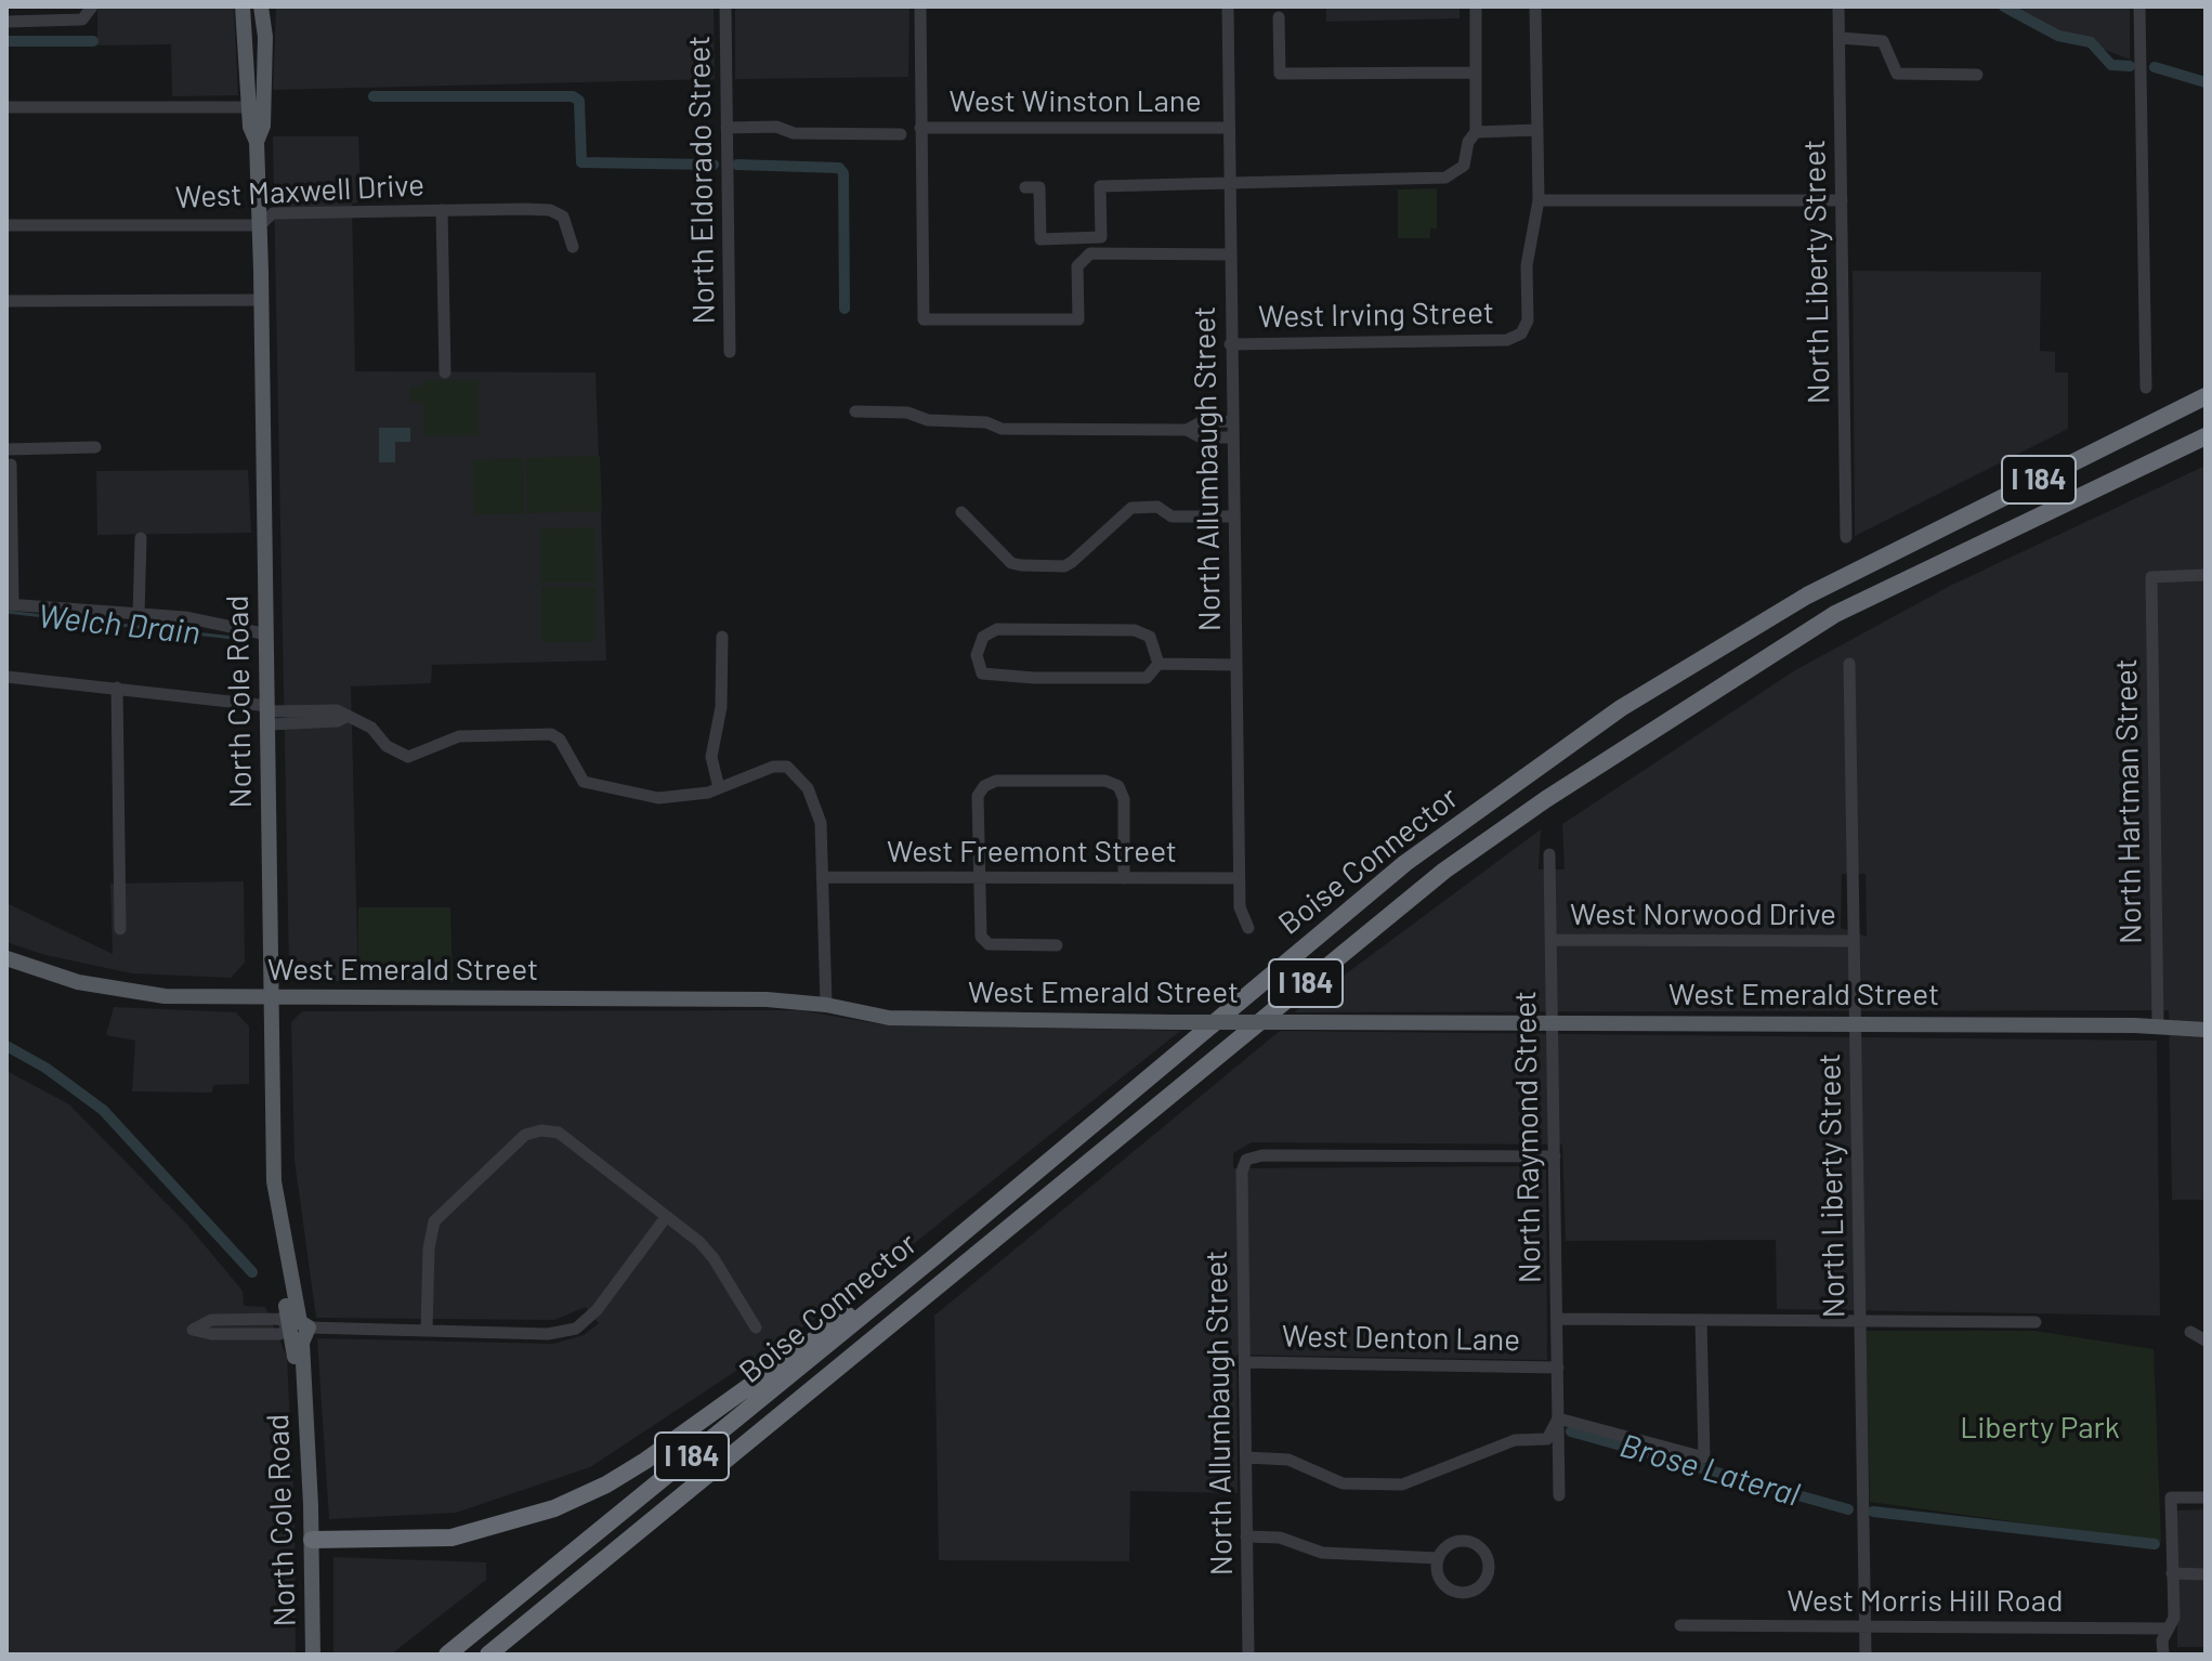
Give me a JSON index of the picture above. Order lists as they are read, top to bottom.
{
  "streets": {
    "highway": ["I 184", "Boise Connector"],
    "main road": ["North Cole Road", "West Emerald Street"],
    "street": [
      "West Winston Lane",
      "North Eldorado Street",
      "West Maxwell Drive",
      "North Liberty Street",
      "West Irving Street",
      "North Allumbaugh Street",
      "North Hartman Street",
      "West Freemont Street",
      "West Norwood Drive",
      "North Raymond Street",
      "West Denton Lane",
      "West Morris Hill Road"
    ]
  },
  "crossings": [
    ["West Winston Lane", "North Allumbaugh Street"],
    ["West Maxwell Drive", "North Cole Road"],
    ["North Liberty Street", "West Norwood Drive"],
    ["North Liberty Street", "West Emerald Street"],
    ["North Liberty Street", "West Morris Hill Road"],
    ["West Irving Street", "North Allumbaugh Street"],
    ["North Allumbaugh Street", "West Freemont Street"],
    ["North Allumbaugh Street", "North Raymond Street"],
    ["North Allumbaugh Street", "West Denton Lane"],
    ["North Cole Road", "West Emerald Street"],
    ["North Hartman Street", "West Emerald Street"],
    ["West Norwood Drive", "North Raymond Street"],
    ["West Emerald Street", "North Raymond Street"],
    ["North Raymond Street", "West Denton Lane"]
  ],
  "water": ["Welch Drain", "Brose Lateral"],
  "parks": ["Liberty Park"]
}
